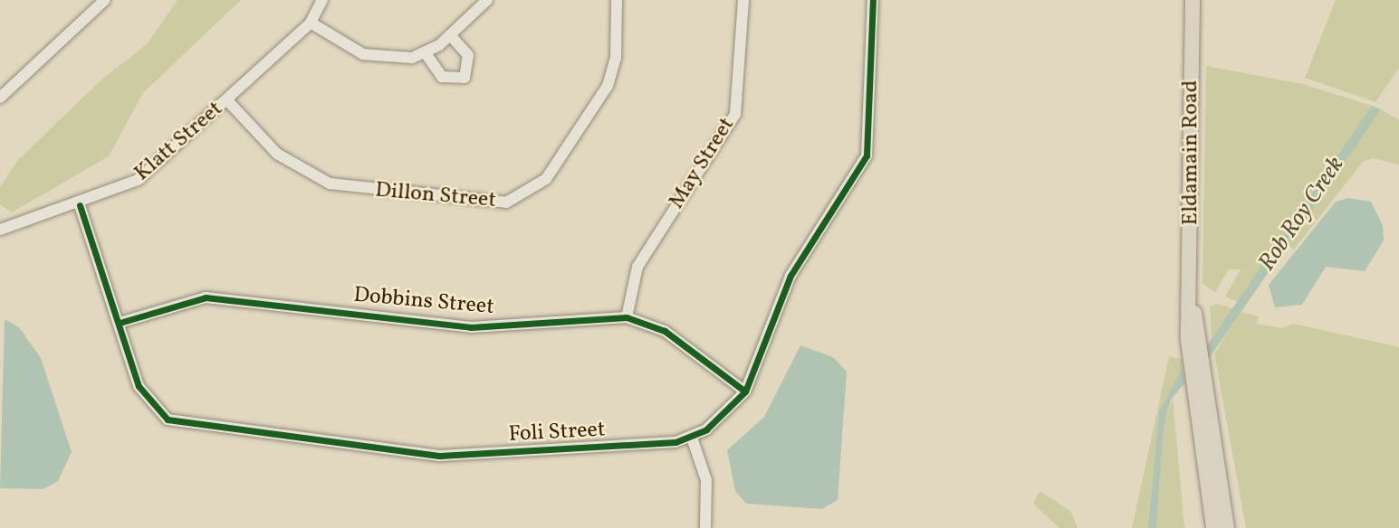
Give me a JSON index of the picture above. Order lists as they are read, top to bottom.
{
  "streets": {
    "main road": ["Eldamain Road"],
    "street": [
      "Klatt Street",
      "May Street",
      "Dillon Street",
      "Dobbins Street",
      "Foli Street"
    ]
  },
  "crossings": [
    ["Klatt Street", "Dillon Street"],
    ["Klatt Street", "Foli Street"],
    ["May Street", "Dobbins Street"],
    ["Dobbins Street", "Foli Street"]
  ],
  "water": ["Rob Roy Creek"]
}
